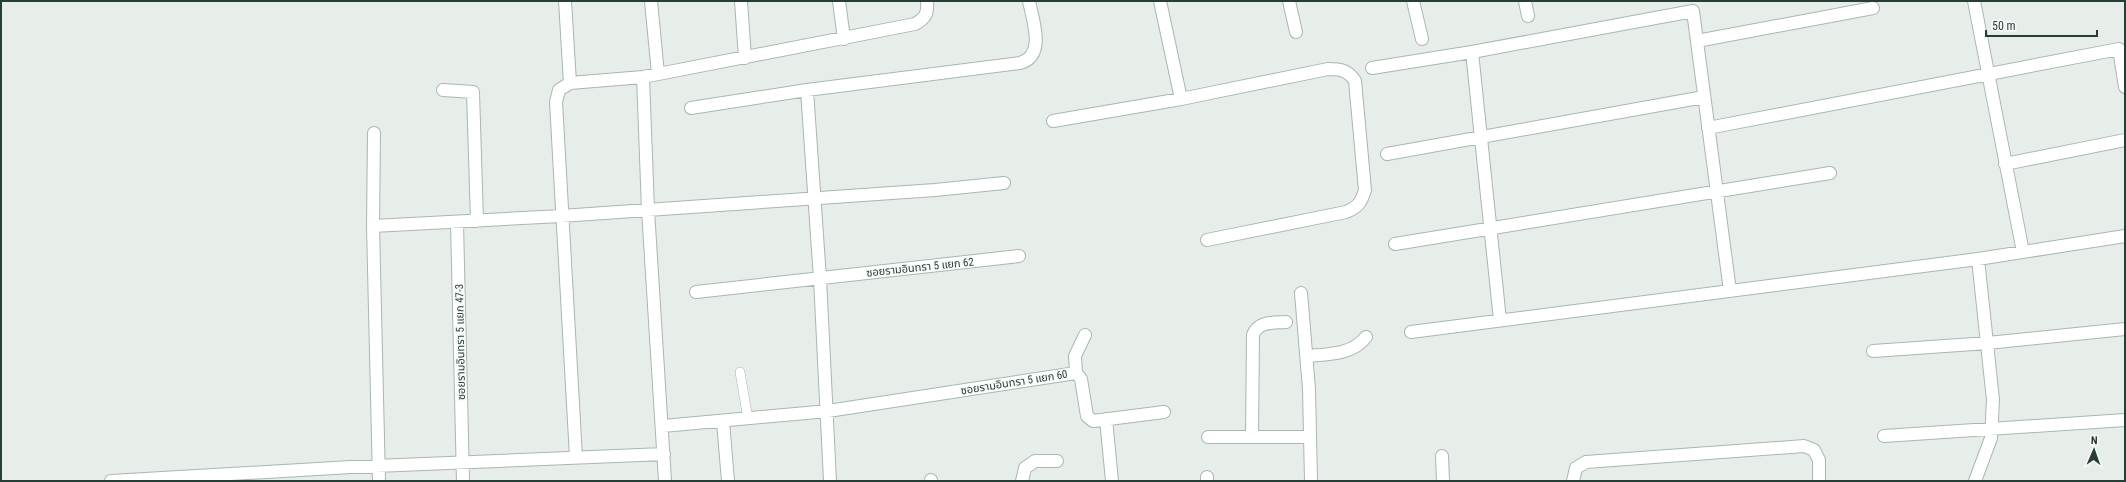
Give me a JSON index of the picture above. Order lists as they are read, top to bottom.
{
  "streets": {
    "street": ["ซอยรามอินทรา 5 แยก 62", "ซอยรามอินทรา 5 แยก 47-3", "ซอยรามอินทรา 5 แยก 60"]
  },
  "scale_bar": "50 m",
  "north": "top"
}
